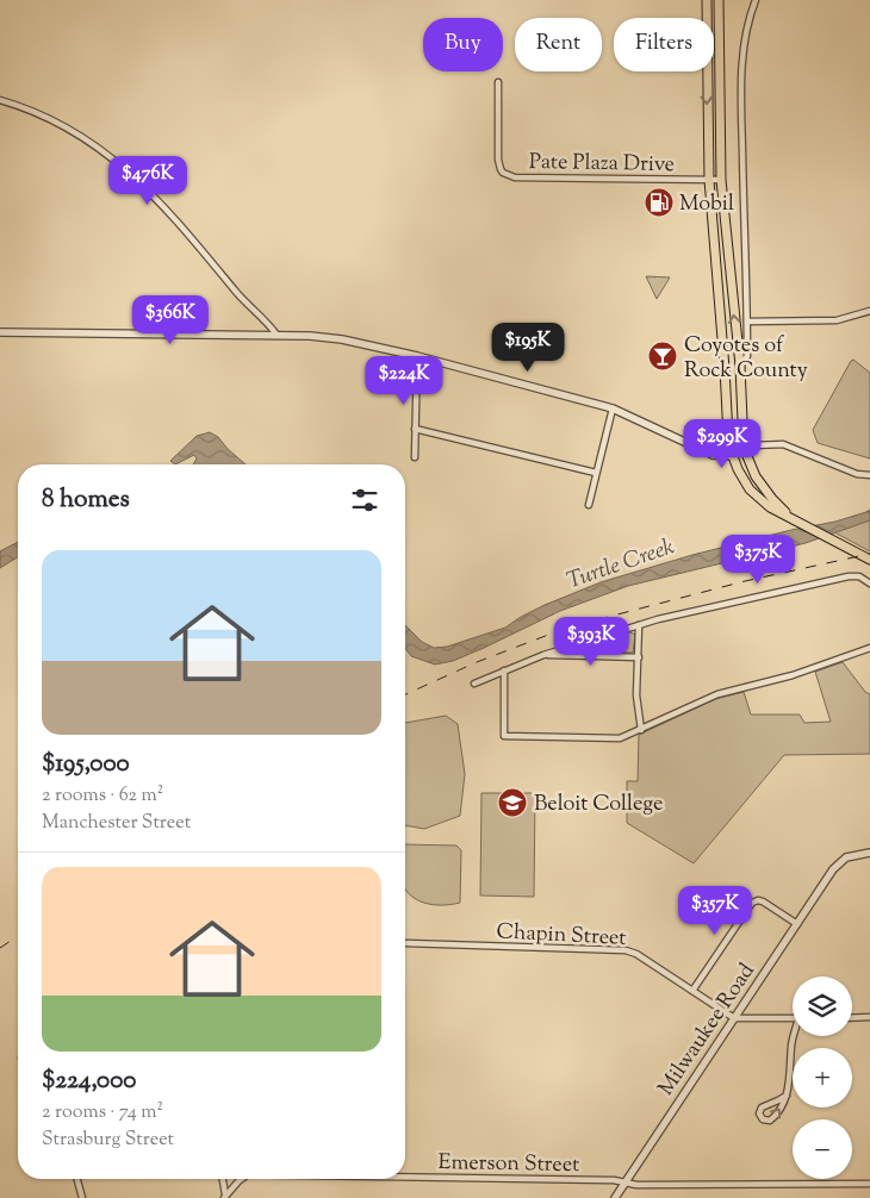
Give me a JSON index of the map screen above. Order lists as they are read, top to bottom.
{
  "streets": {
    "street": [
      "Pate Plaza Drive",
      "Chapin Street",
      "Milwaukee Road",
      "Emerson Street"
    ]
  },
  "crossings": [
    ["Chapin Street", "Milwaukee Road"],
    ["Milwaukee Road", "Emerson Street"]
  ],
  "water": ["Turtle Creek"],
  "places": {
    "fuel station": ["Mobil"],
    "bar": ["Coyotes of Rock County"],
    "school or university": ["Beloit College"]
  },
  "page": {
    "chip": ["Buy", "Rent", "Filters"],
    "price": [
      "$476K",
      "$366K",
      "$195K",
      "$224K",
      "$299K",
      "$375K",
      "$393K",
      "$357K"
    ],
    "heading": "8 homes",
    "list": [
      {
        "name": "$195,000",
        "note": "2 rooms · 62 m² · Manchester Street"
      },
      {
        "name": "$224,000",
        "note": "2 rooms · 74 m² · Strasburg Street"
      }
    ],
    "map_buttons": ["+", "−"]
  }
}
